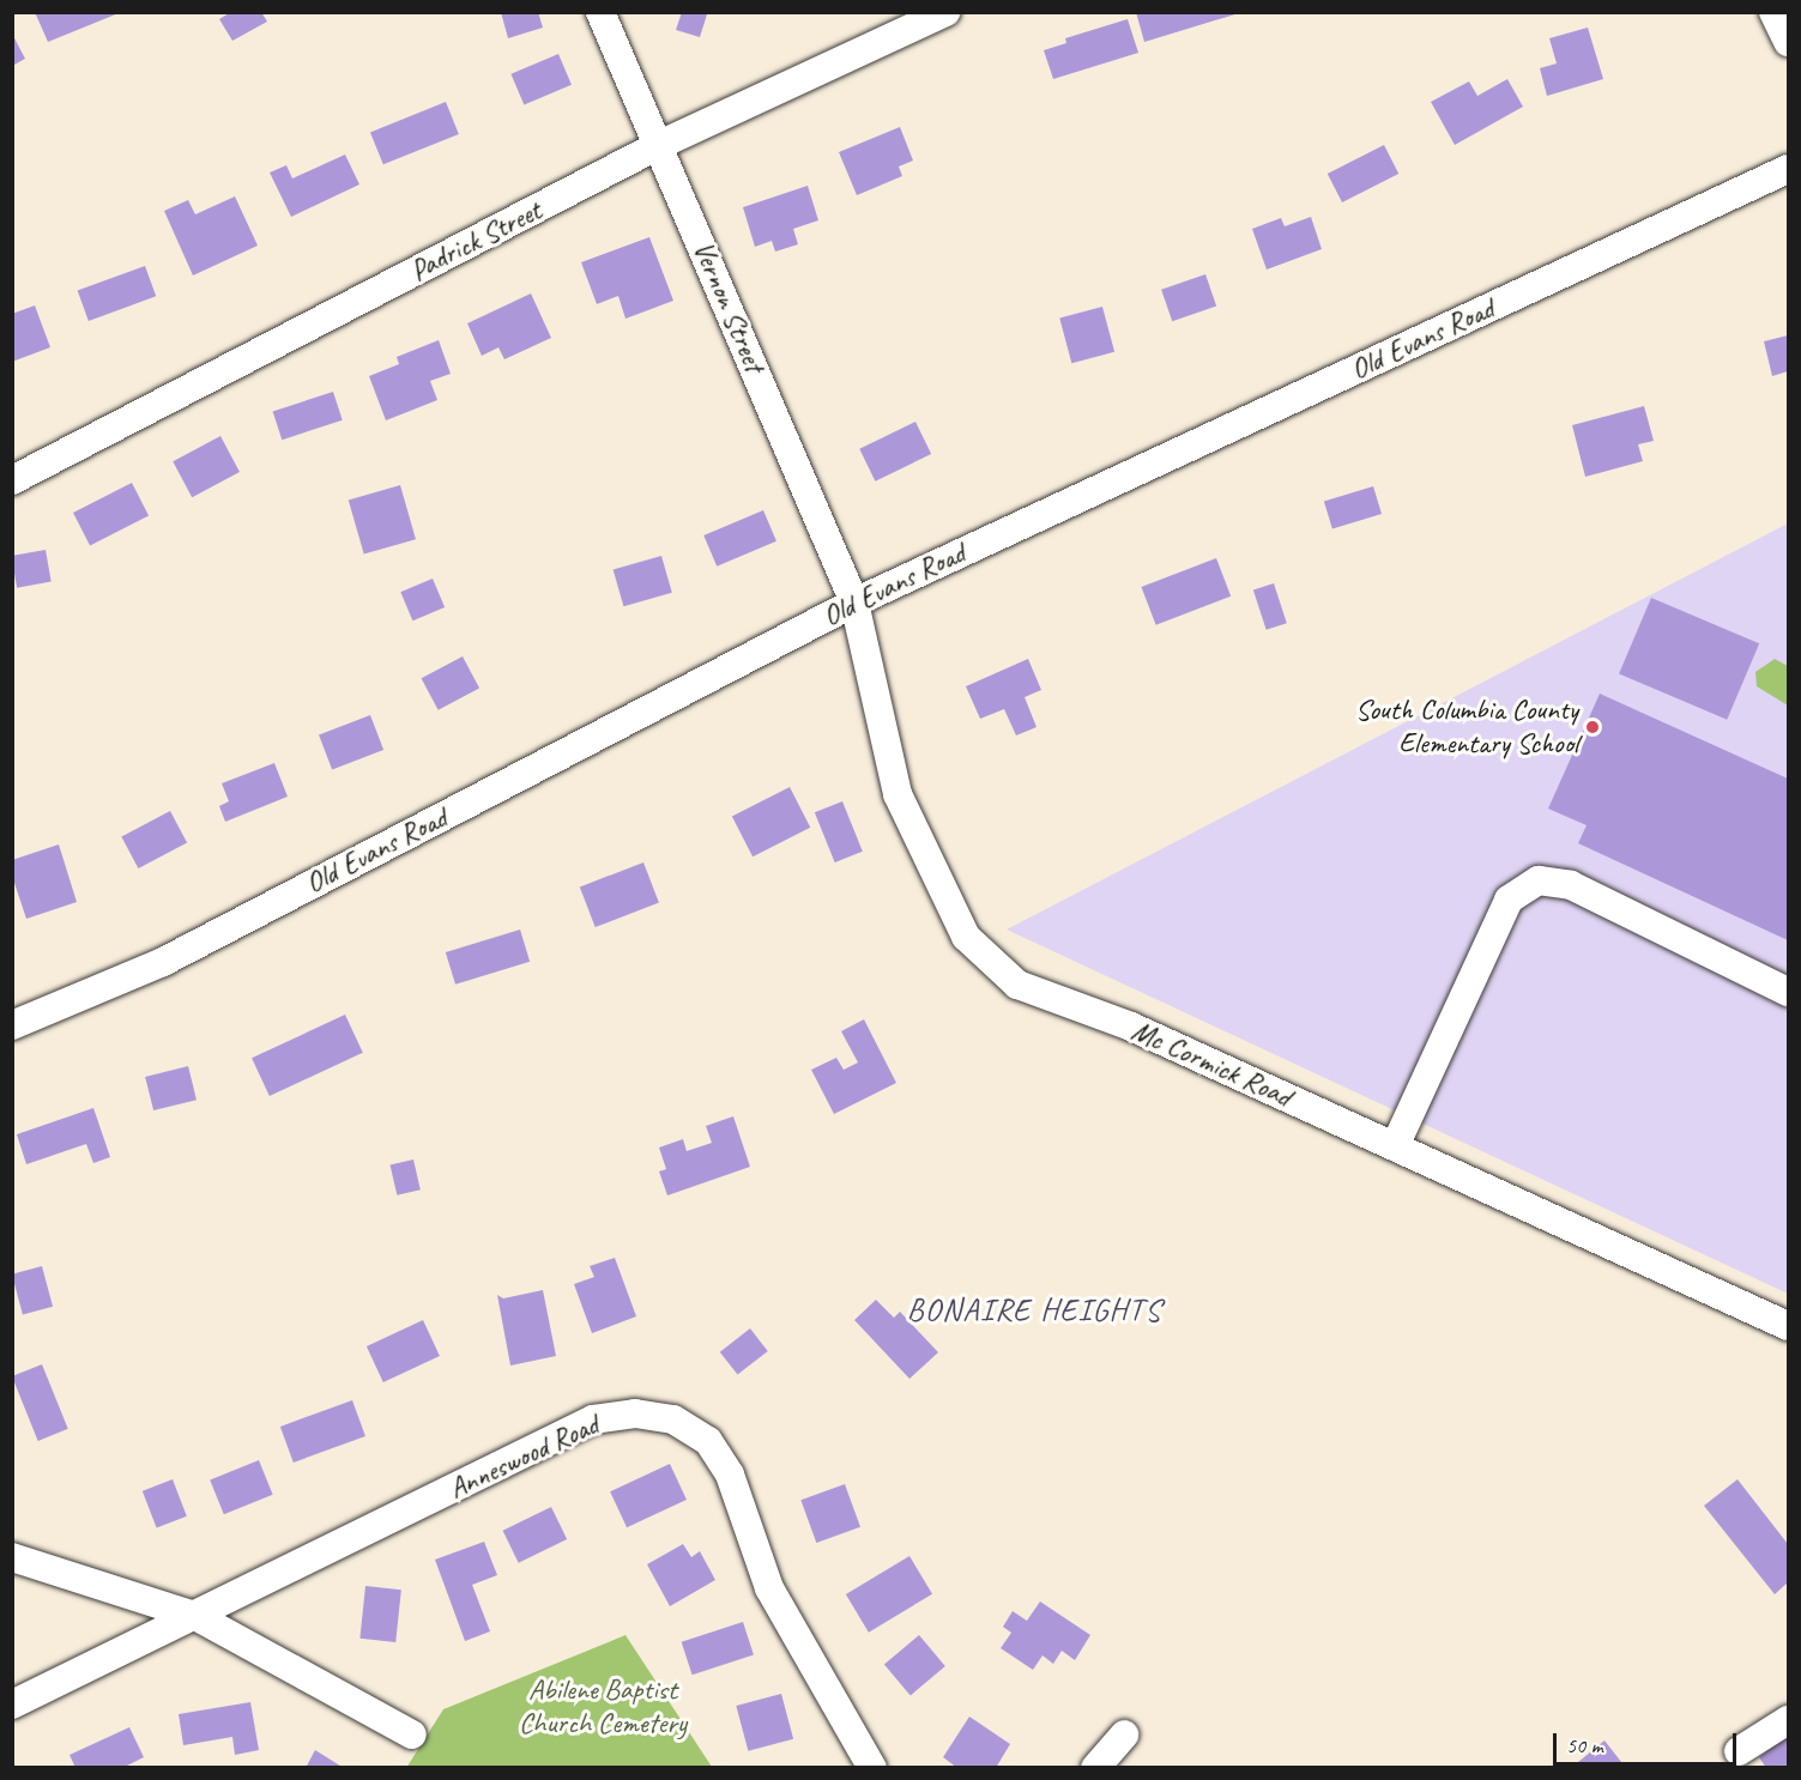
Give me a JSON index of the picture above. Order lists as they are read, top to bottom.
{
  "streets": {
    "street": [
      "Padrick Street",
      "Vernon Street",
      "Old Evans Road",
      "Mc Cormick Road",
      "Anneswood Road"
    ]
  },
  "crossings": [
    ["Padrick Street", "Vernon Street"],
    ["Vernon Street", "Old Evans Road"],
    ["Vernon Street", "Mc Cormick Road"],
    ["Old Evans Road", "Mc Cormick Road"]
  ],
  "districts": ["BONAIRE HEIGHTS"],
  "parks": ["Abilene Baptist Church Cemetery"],
  "places": ["South Columbia County Elementary School"],
  "scale_bar": "50 m"
}
